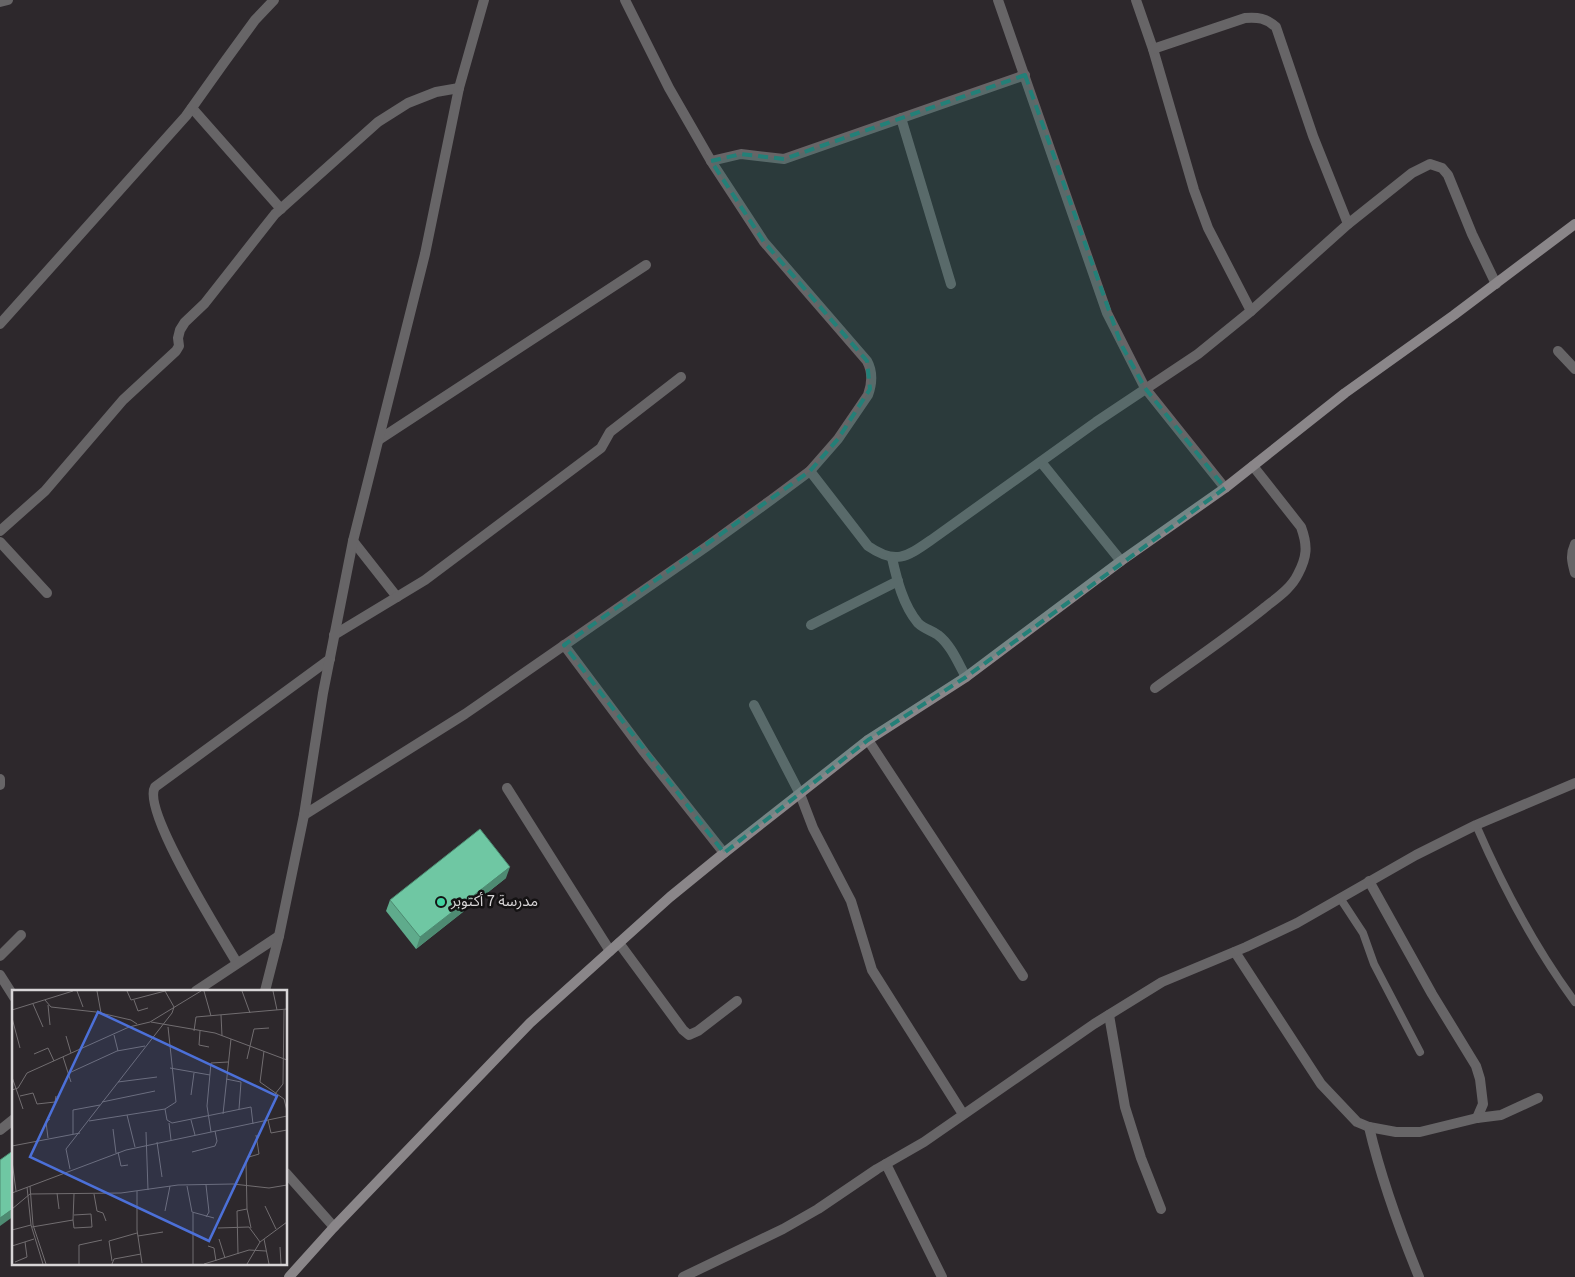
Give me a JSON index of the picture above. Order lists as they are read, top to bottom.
{
  "places": ["مدرسة 7 أكتوبر"]
}
